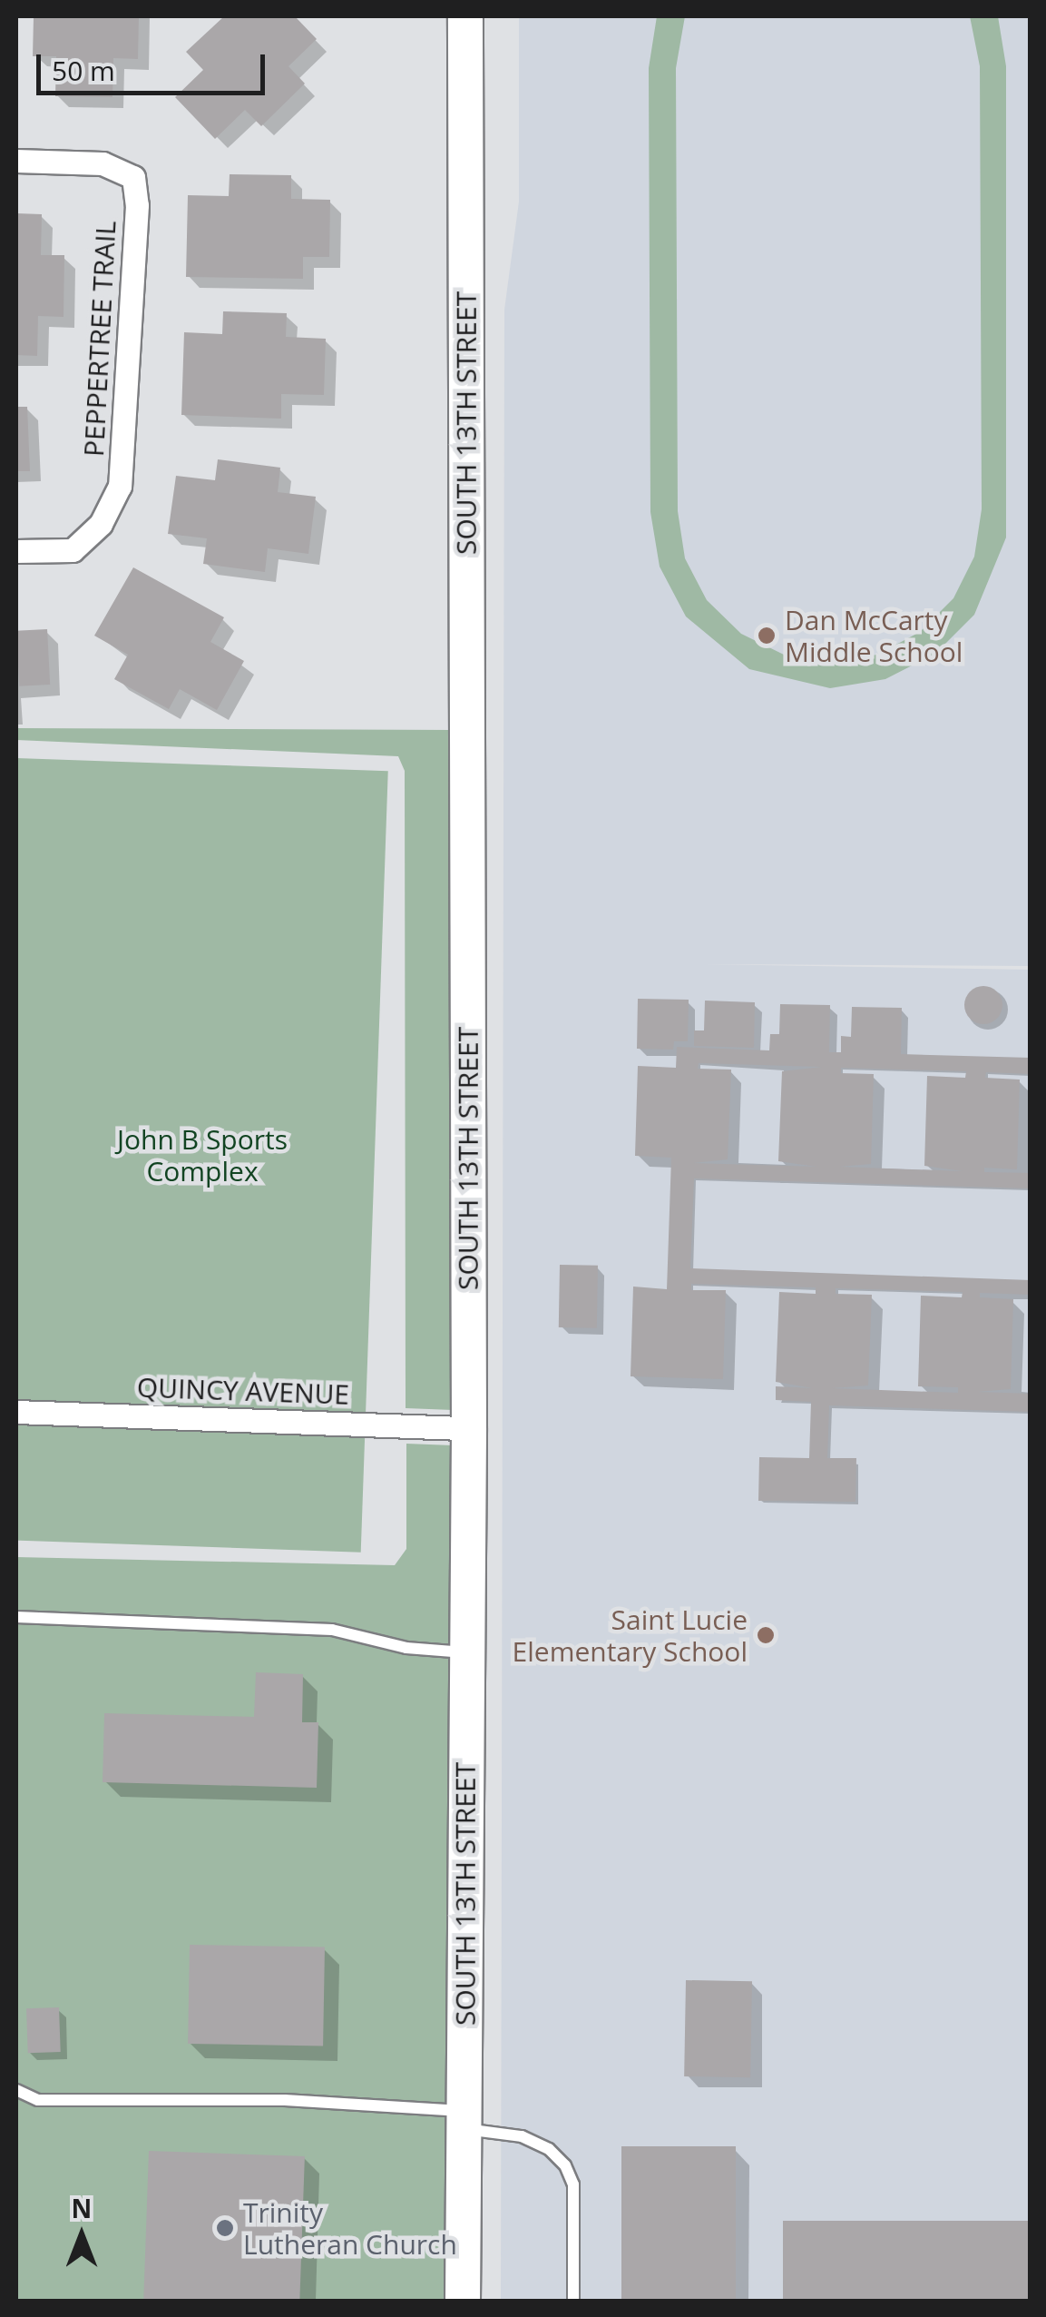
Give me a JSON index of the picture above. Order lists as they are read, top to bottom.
{
  "streets": {
    "street": ["PEPPERTREE TRAIL", "SOUTH 13TH STREET", "QUINCY AVENUE"]
  },
  "crossings": [
    ["SOUTH 13TH STREET", "QUINCY AVENUE"]
  ],
  "parks": ["John B Sports Complex"],
  "places": ["Dan McCarty Middle School", "Saint Lucie Elementary School", "Trinity Lutheran Church"],
  "scale_bar": "50 m",
  "north": "top"
}
